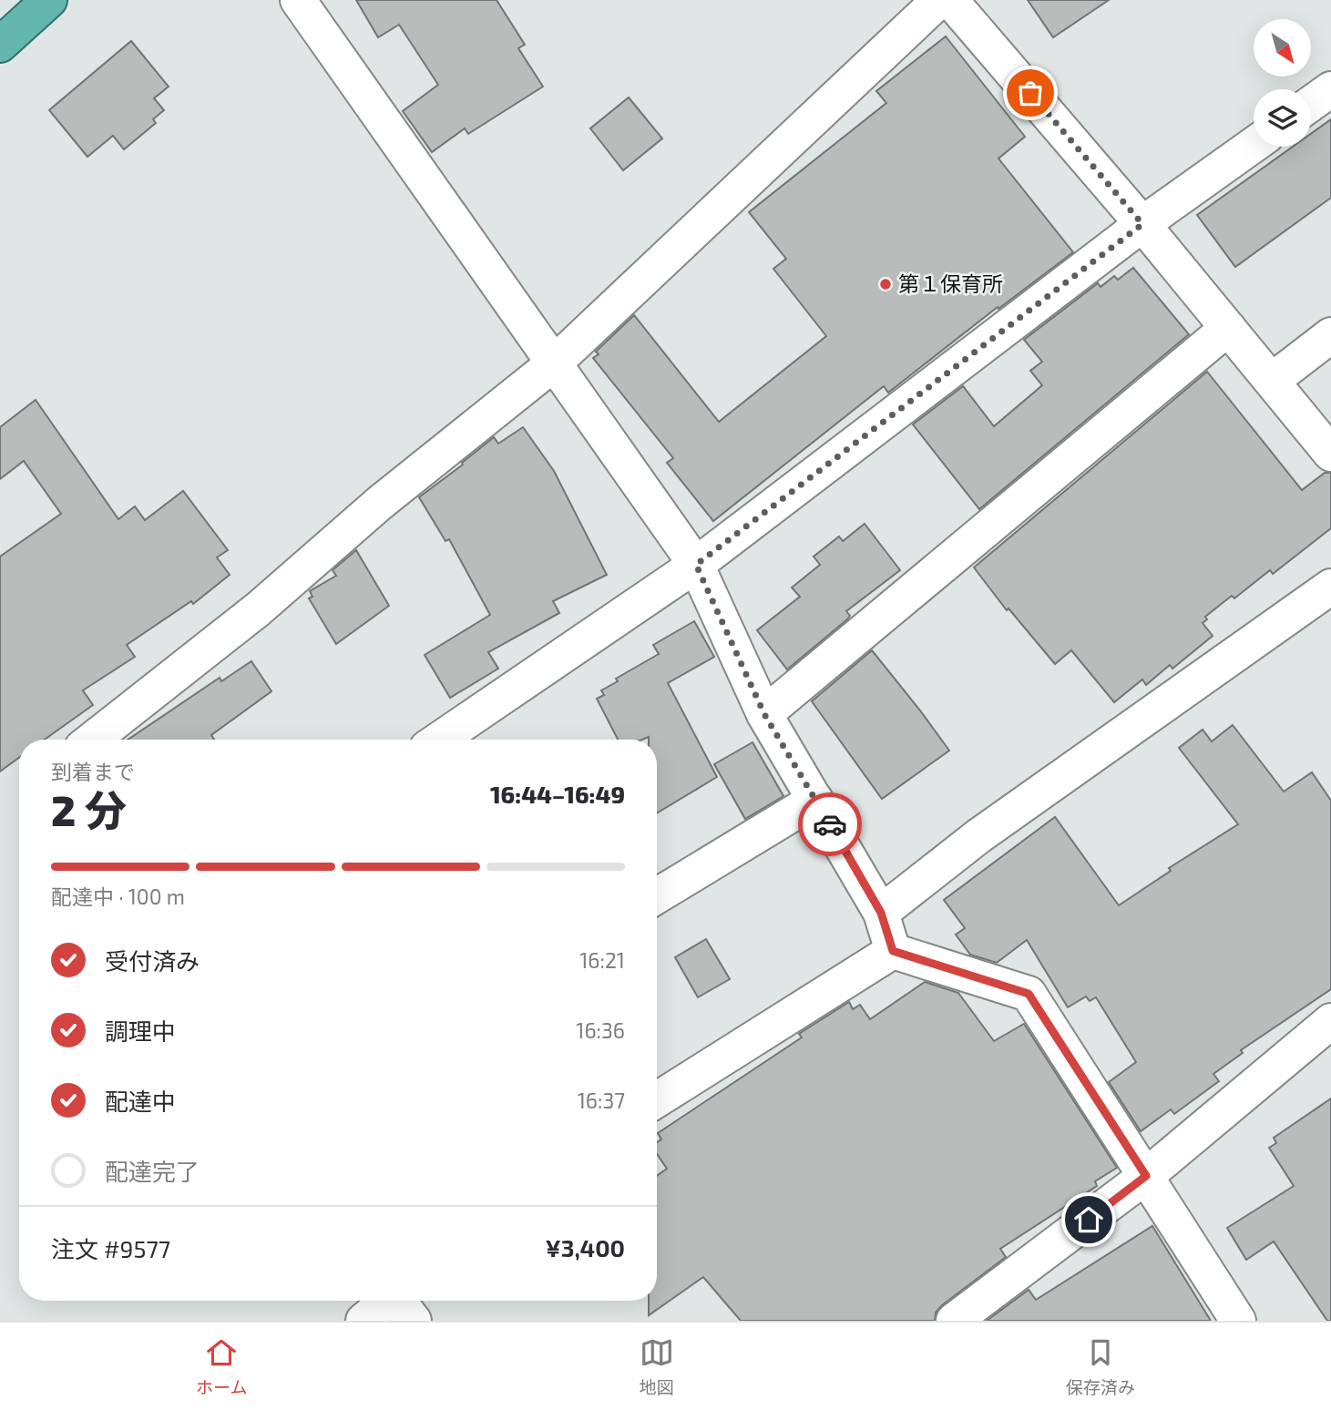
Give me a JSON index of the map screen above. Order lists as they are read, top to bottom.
{
  "places": ["第１保育所"],
  "north": "bottom right",
  "page": {
    "heading": ["2 分", "到着まで", "16:44–16:49"],
    "panel": ["注文 #9577", "¥3,400"],
    "bar": "配達中 · 100 m",
    "list": [
      ["受付済み", "16:21"],
      ["調理中", "16:36"],
      ["配達中", "16:37"],
      "配達完了"
    ],
    "tabs": ["ホーム", "地図", "保存済み"]
  }
}
